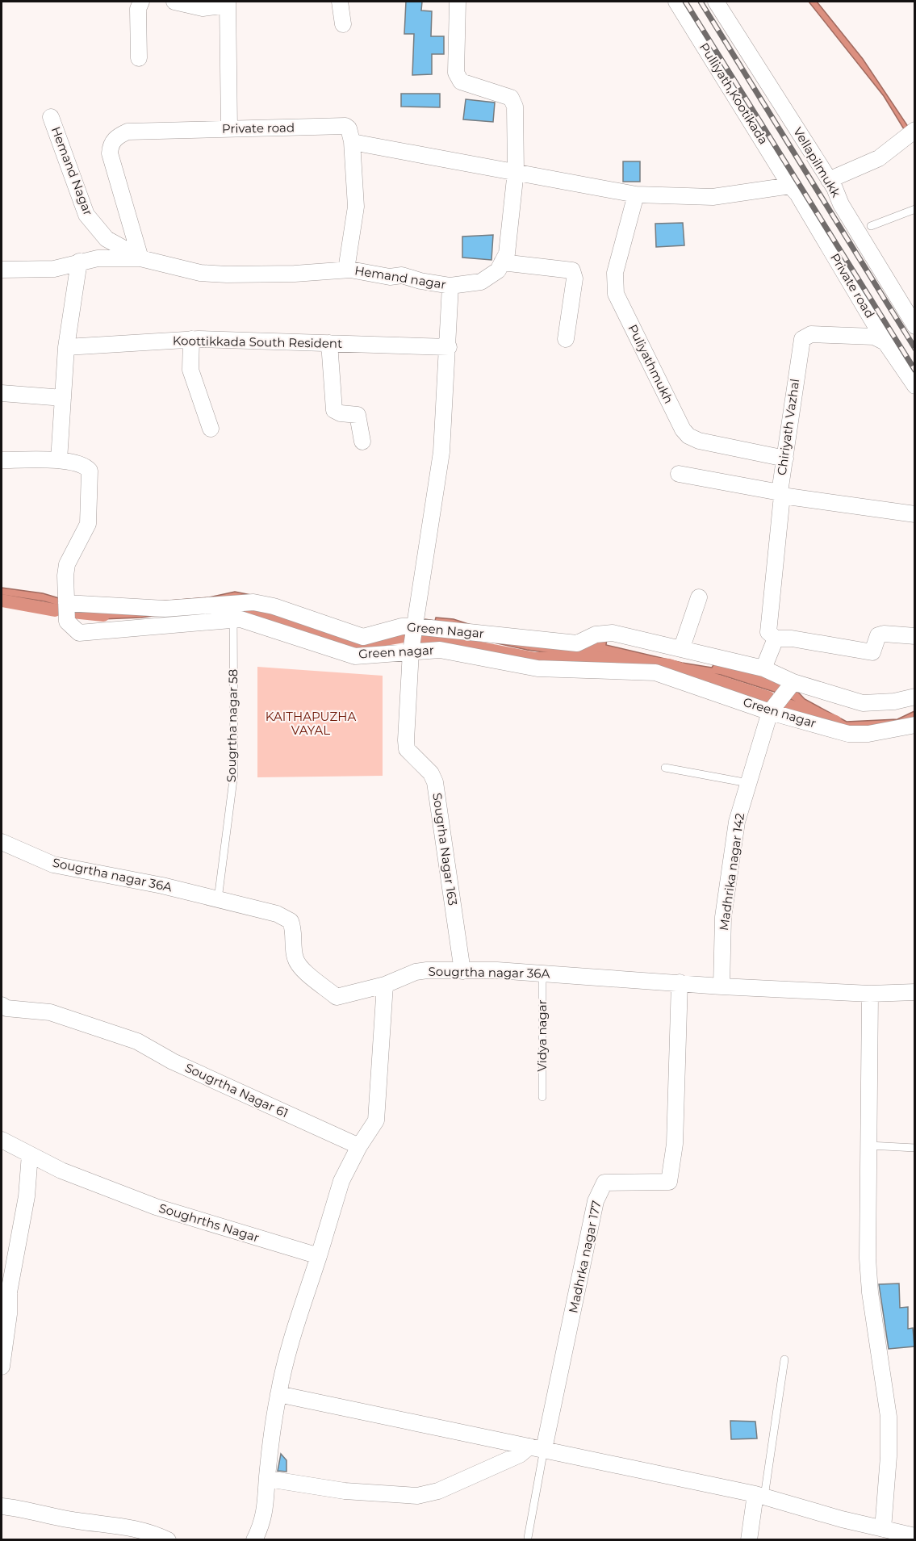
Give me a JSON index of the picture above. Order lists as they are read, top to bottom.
{
  "streets": {
    "street": [
      "Pulliyath,Kootikada",
      "Private road",
      "Vellapilmukk",
      "Hemand Nagar",
      "Hemand nagar",
      "Koottikkada South Resident",
      "Puliyathmukh",
      "Chiriyath Vazhal",
      "Green Nagar",
      "Green nagar",
      "Sougrha Nagar 163",
      "Madhrika nagar 142",
      "Sougrtha nagar 36A",
      "Sougrtha Nagar 61",
      "Soughrths Nagar",
      "Madhrka nagar 177"
    ],
    "lane": ["Sougrtha nagar 58", "Vidya nagar"]
  },
  "crossings": [
    ["Pulliyath,Kootikada", "Private road"],
    ["Private road", "Hemand Nagar"],
    ["Private road", "Hemand nagar"],
    ["Private road", "Chiriyath Vazhal"],
    ["Hemand Nagar", "Hemand nagar"],
    ["Hemand nagar", "Sougrha Nagar 163"],
    ["Koottikkada South Resident", "Sougrha Nagar 163"],
    ["Puliyathmukh", "Chiriyath Vazhal"],
    ["Green Nagar", "Green nagar"],
    ["Green Nagar", "Sougrha Nagar 163"],
    ["Green Nagar", "Madhrika nagar 142"],
    ["Green nagar", "Sougrtha nagar 58"],
    ["Green nagar", "Sougrha Nagar 163"],
    ["Green nagar", "Madhrika nagar 142"],
    ["Sougrtha nagar 58", "Sougrtha nagar 36A"],
    ["Sougrha Nagar 163", "Sougrtha nagar 36A"],
    ["Madhrika nagar 142", "Sougrtha nagar 36A"],
    ["Sougrtha nagar 36A", "Vidya nagar"],
    ["Sougrtha nagar 36A", "Madhrka nagar 177"]
  ],
  "parks": ["KAITHAPUZHA VAYAL"]
}
